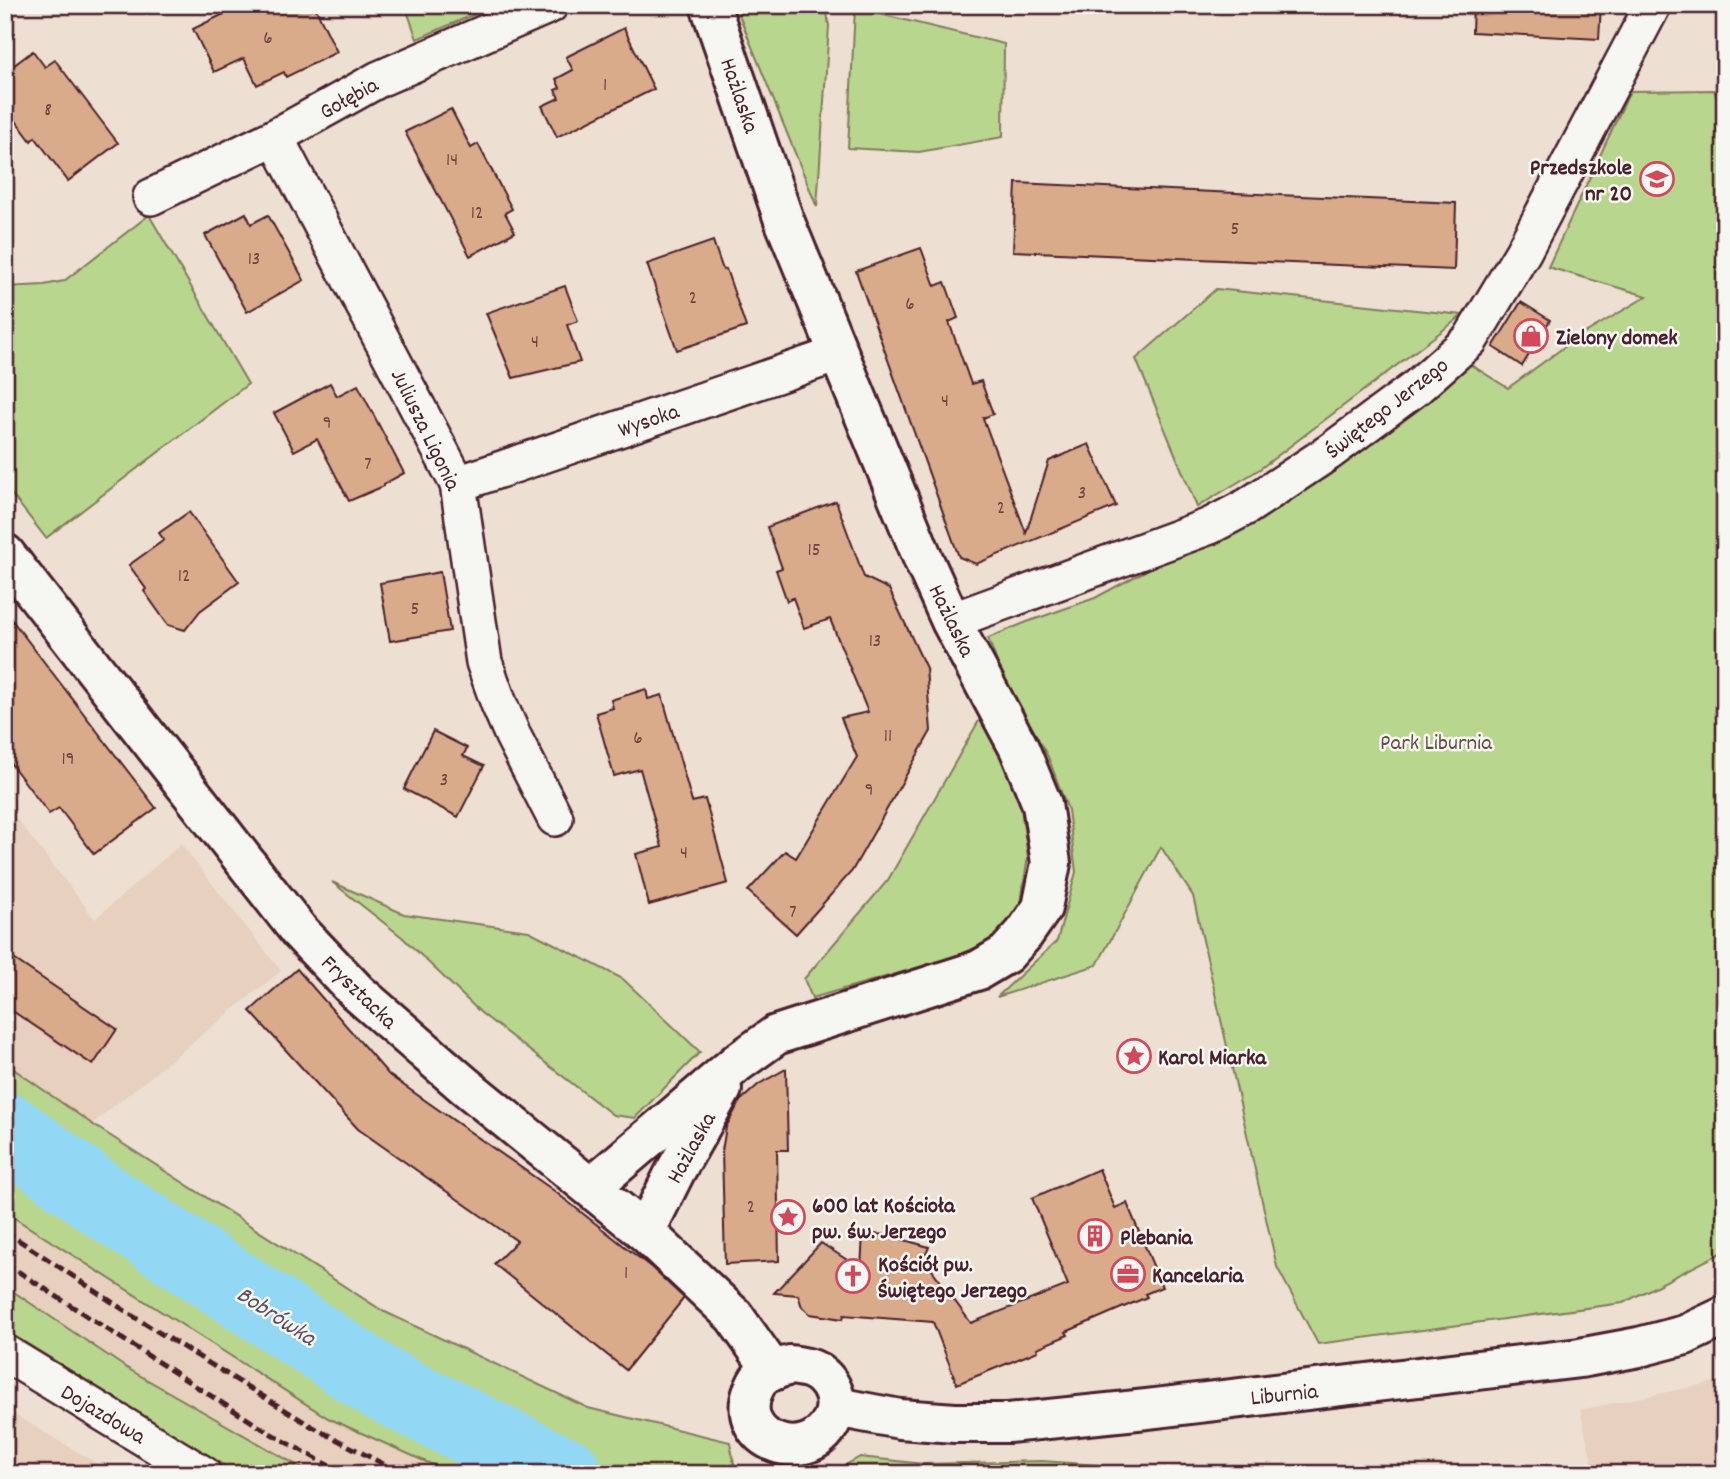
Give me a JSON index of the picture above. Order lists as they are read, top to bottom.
{
  "streets": {
    "street": [
      "Hażlaska",
      "Gołębia",
      "Świętego Jerzego",
      "Wysoka",
      "Juliusza Ligonia",
      "Frysztacka",
      "Liburnia",
      "Dojazdowa"
    ]
  },
  "crossings": [
    ["Hażlaska", "Świętego Jerzego"],
    ["Hażlaska", "Wysoka"],
    ["Hażlaska", "Frysztacka"],
    ["Gołębia", "Juliusza Ligonia"],
    ["Wysoka", "Juliusza Ligonia"],
    ["Frysztacka", "Liburnia"]
  ],
  "water": ["Bobrówka"],
  "parks": ["Park Liburnia"],
  "places": {
    "school or university": ["Przedszkole nr 20"],
    "shop": ["Zielony domek"],
    "place": ["Karol Miarka", "600 lat Kościoła pw. św. Jerzego"],
    "building": ["Plebania"],
    "office": ["Kancelaria"],
    "church": ["Kościół pw. Świętego Jerzego"]
  },
  "house_numbers": [
    "6",
    "1",
    "8",
    "14",
    "12",
    "5",
    "13",
    "2",
    "6",
    "4",
    "4",
    "9",
    "7",
    "3",
    "2",
    "15",
    "12",
    "5",
    "13",
    "11",
    "6",
    "19",
    "3",
    "9",
    "4",
    "7",
    "2",
    "1"
  ]
}
